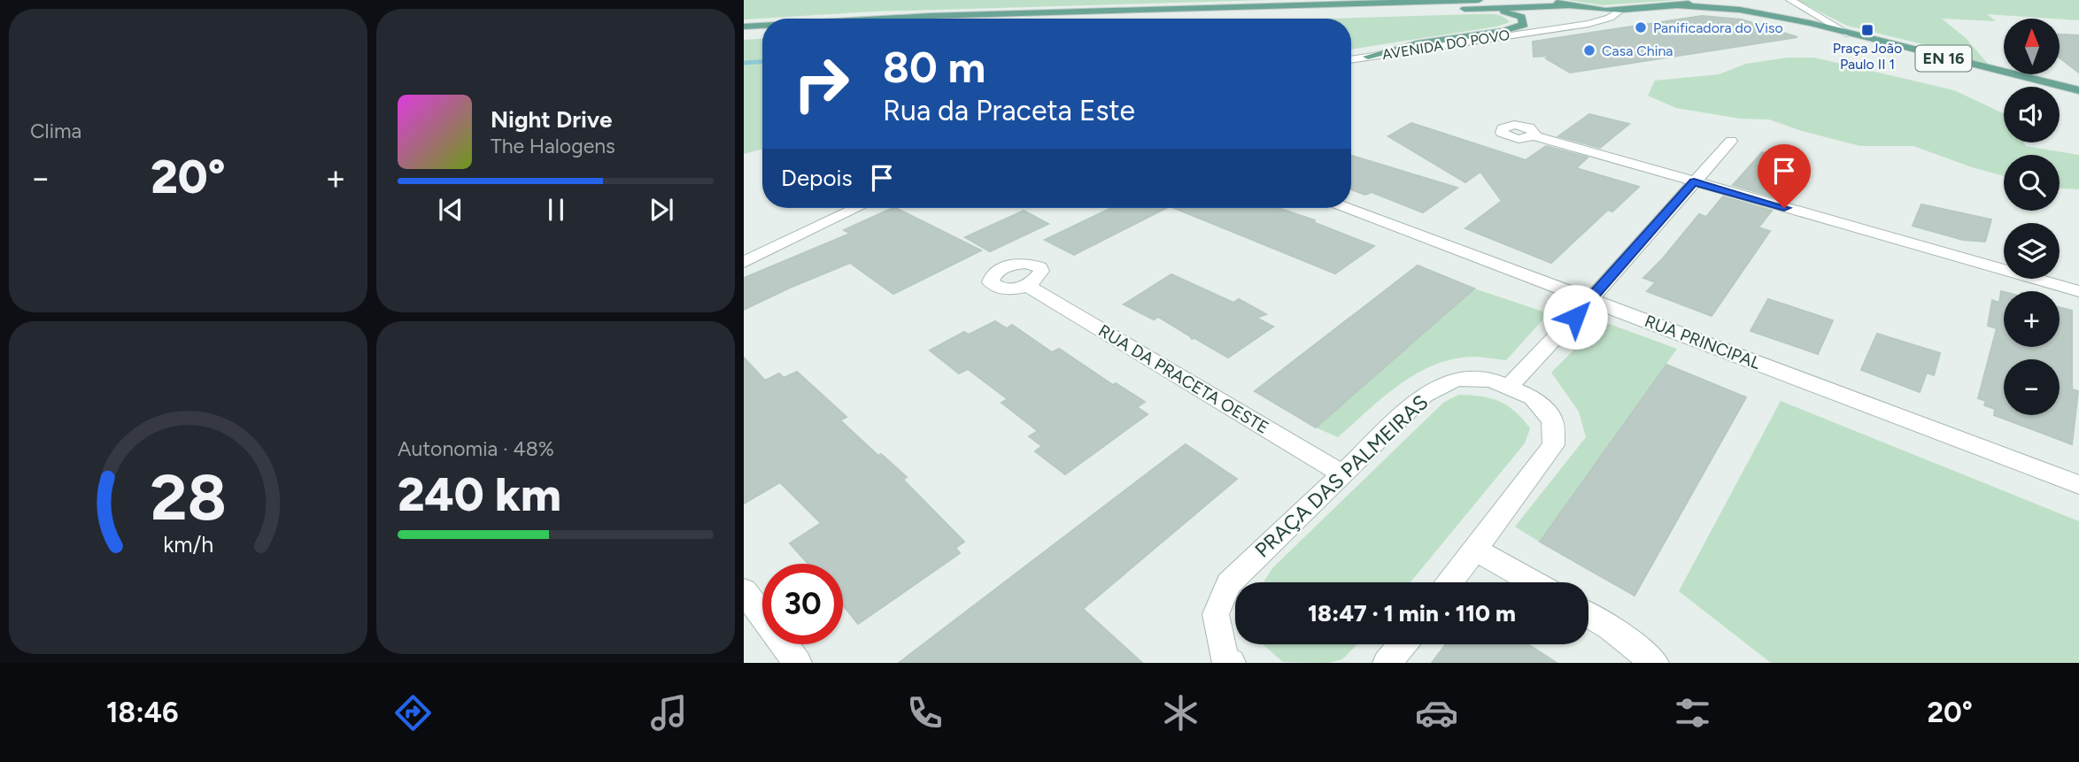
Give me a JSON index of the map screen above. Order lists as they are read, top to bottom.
{
  "streets": {
    "main road": ["EN 16"],
    "street": [
      "AVENIDA DO POVO",
      "RUA PRINCIPAL",
      "RUA DA PRACETA OESTE",
      "PRAÇA DAS PALMEIRAS"
    ]
  },
  "crossings": [
    ["AVENIDA DO POVO", "EN 16"],
    ["RUA DA PRACETA OESTE", "PRAÇA DAS PALMEIRAS"]
  ],
  "places": {
    "other": ["Panificadora do Viso", "Casa China"],
    "transit": ["Praça João Paulo II 1"]
  },
  "north": "top",
  "page": {
    "tile": [
      "Clima",
      ["Autonomia · 48%", "240 km"]
    ],
    "map_buttons": ["+", "−"],
    "turn": ["80 m", "Rua da Praceta Este"],
    "song": ["Night Drive", "The Halogens"],
    "then": "Depois",
    "heat": ["−", "20°", "+"],
    "limit": "30",
    "trip": "18:47 · 1 min · 110 m",
    "tabs": ["18:46", "20°"],
    "gauge": ["28", "km/h"]
  }
}
